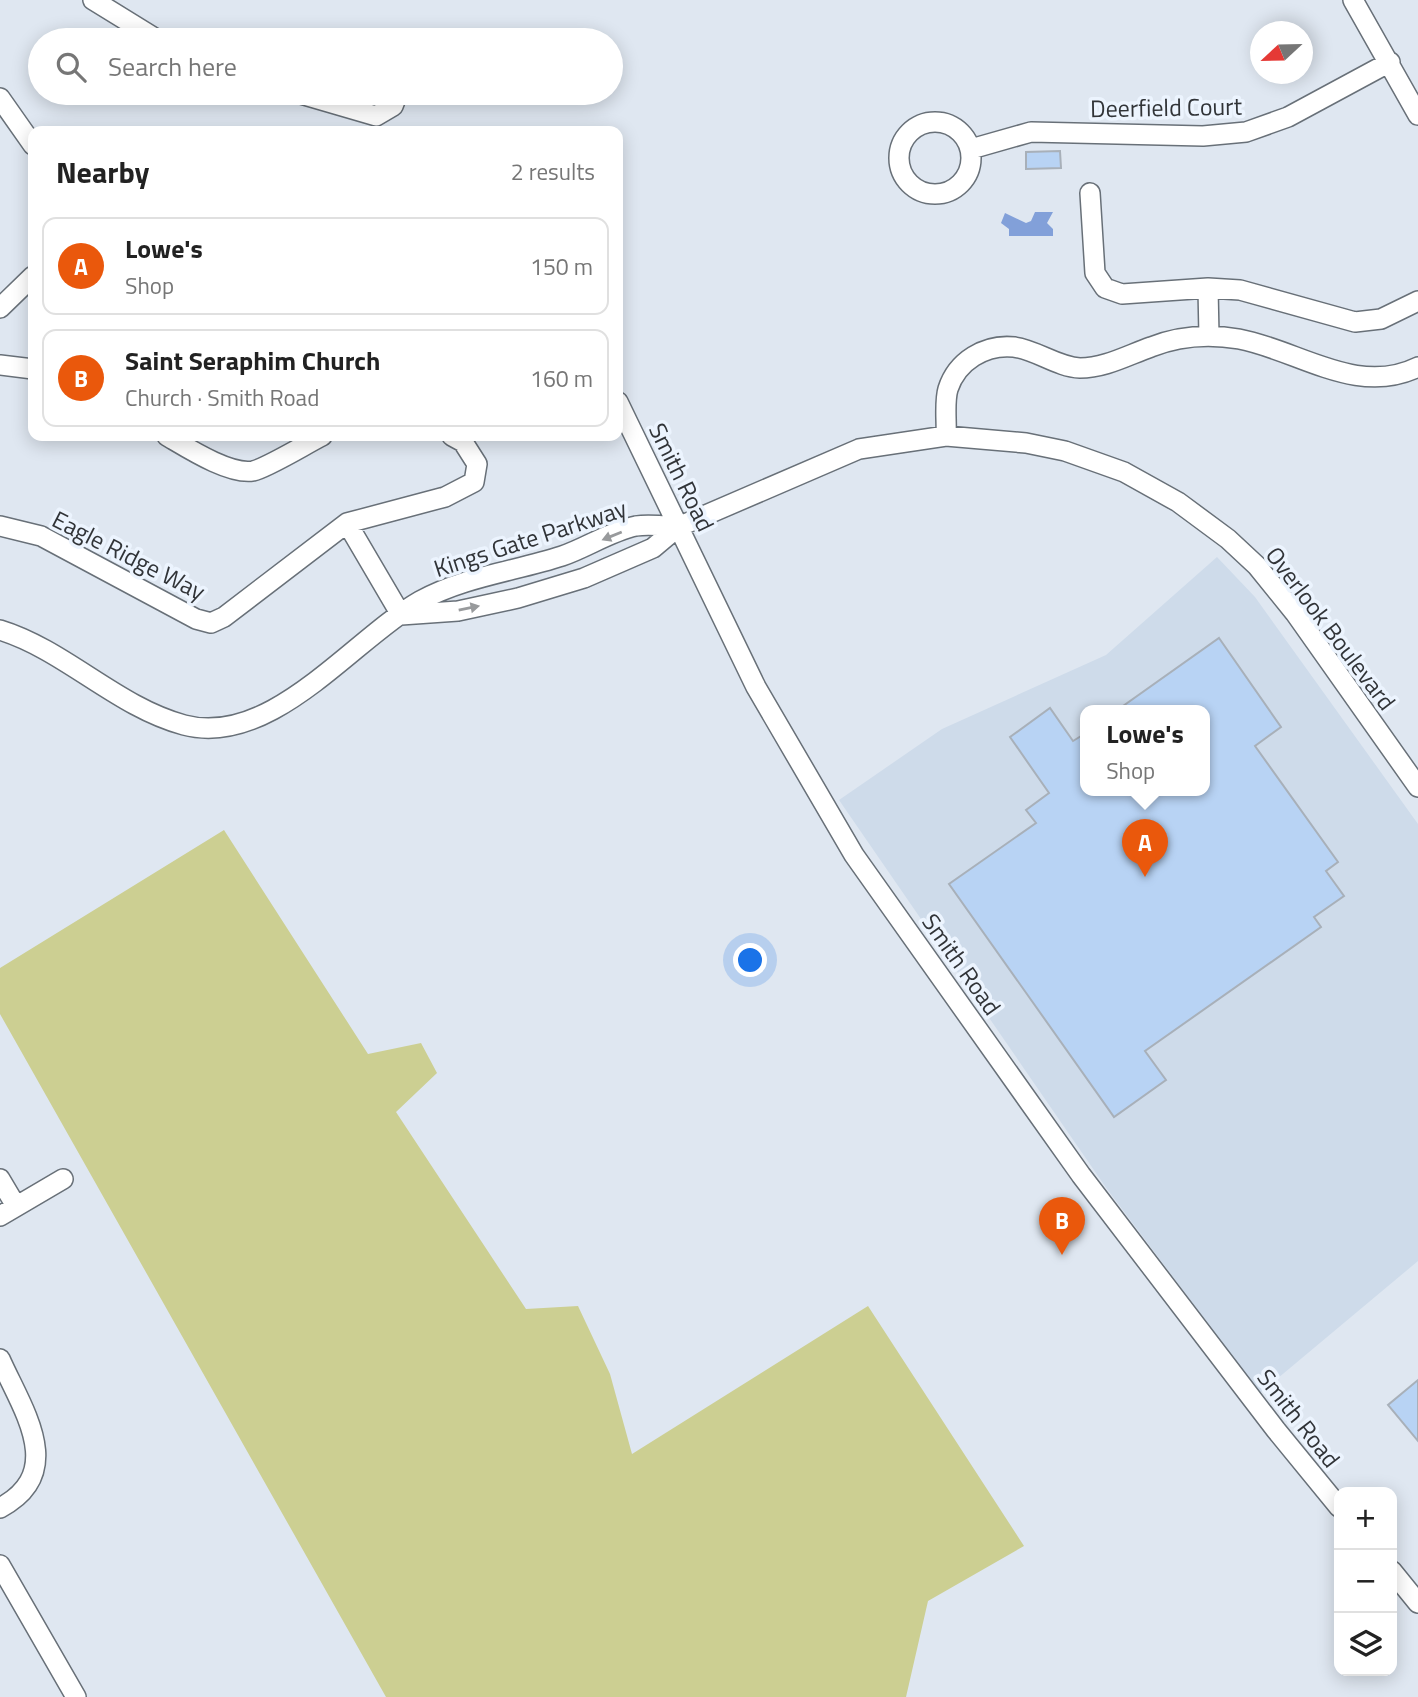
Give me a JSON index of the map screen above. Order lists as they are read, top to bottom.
{
  "streets": {
    "street": [
      "Deerfield Court",
      "Smith Road",
      "Kings Gate Parkway",
      "Eagle Ridge Way",
      "Overlook Boulevard"
    ]
  },
  "crossings": [
    ["Smith Road", "Kings Gate Parkway"],
    ["Smith Road", "Overlook Boulevard"],
    ["Kings Gate Parkway", "Overlook Boulevard"]
  ],
  "north": "left",
  "page": {
    "search": "Search here",
    "heading": ["Nearby", "2 results"],
    "list": [
      {
        "mark": "A",
        "name": "Lowe's",
        "note": "Shop",
        "value": "150 m"
      },
      {
        "mark": "B",
        "name": "Saint Seraphim Church",
        "note": "Church · Smith Road",
        "value": "160 m"
      }
    ],
    "popup": ["Lowe's", "Shop"],
    "pins": ["A", "B"],
    "map_buttons": ["+", "−"]
  }
}
